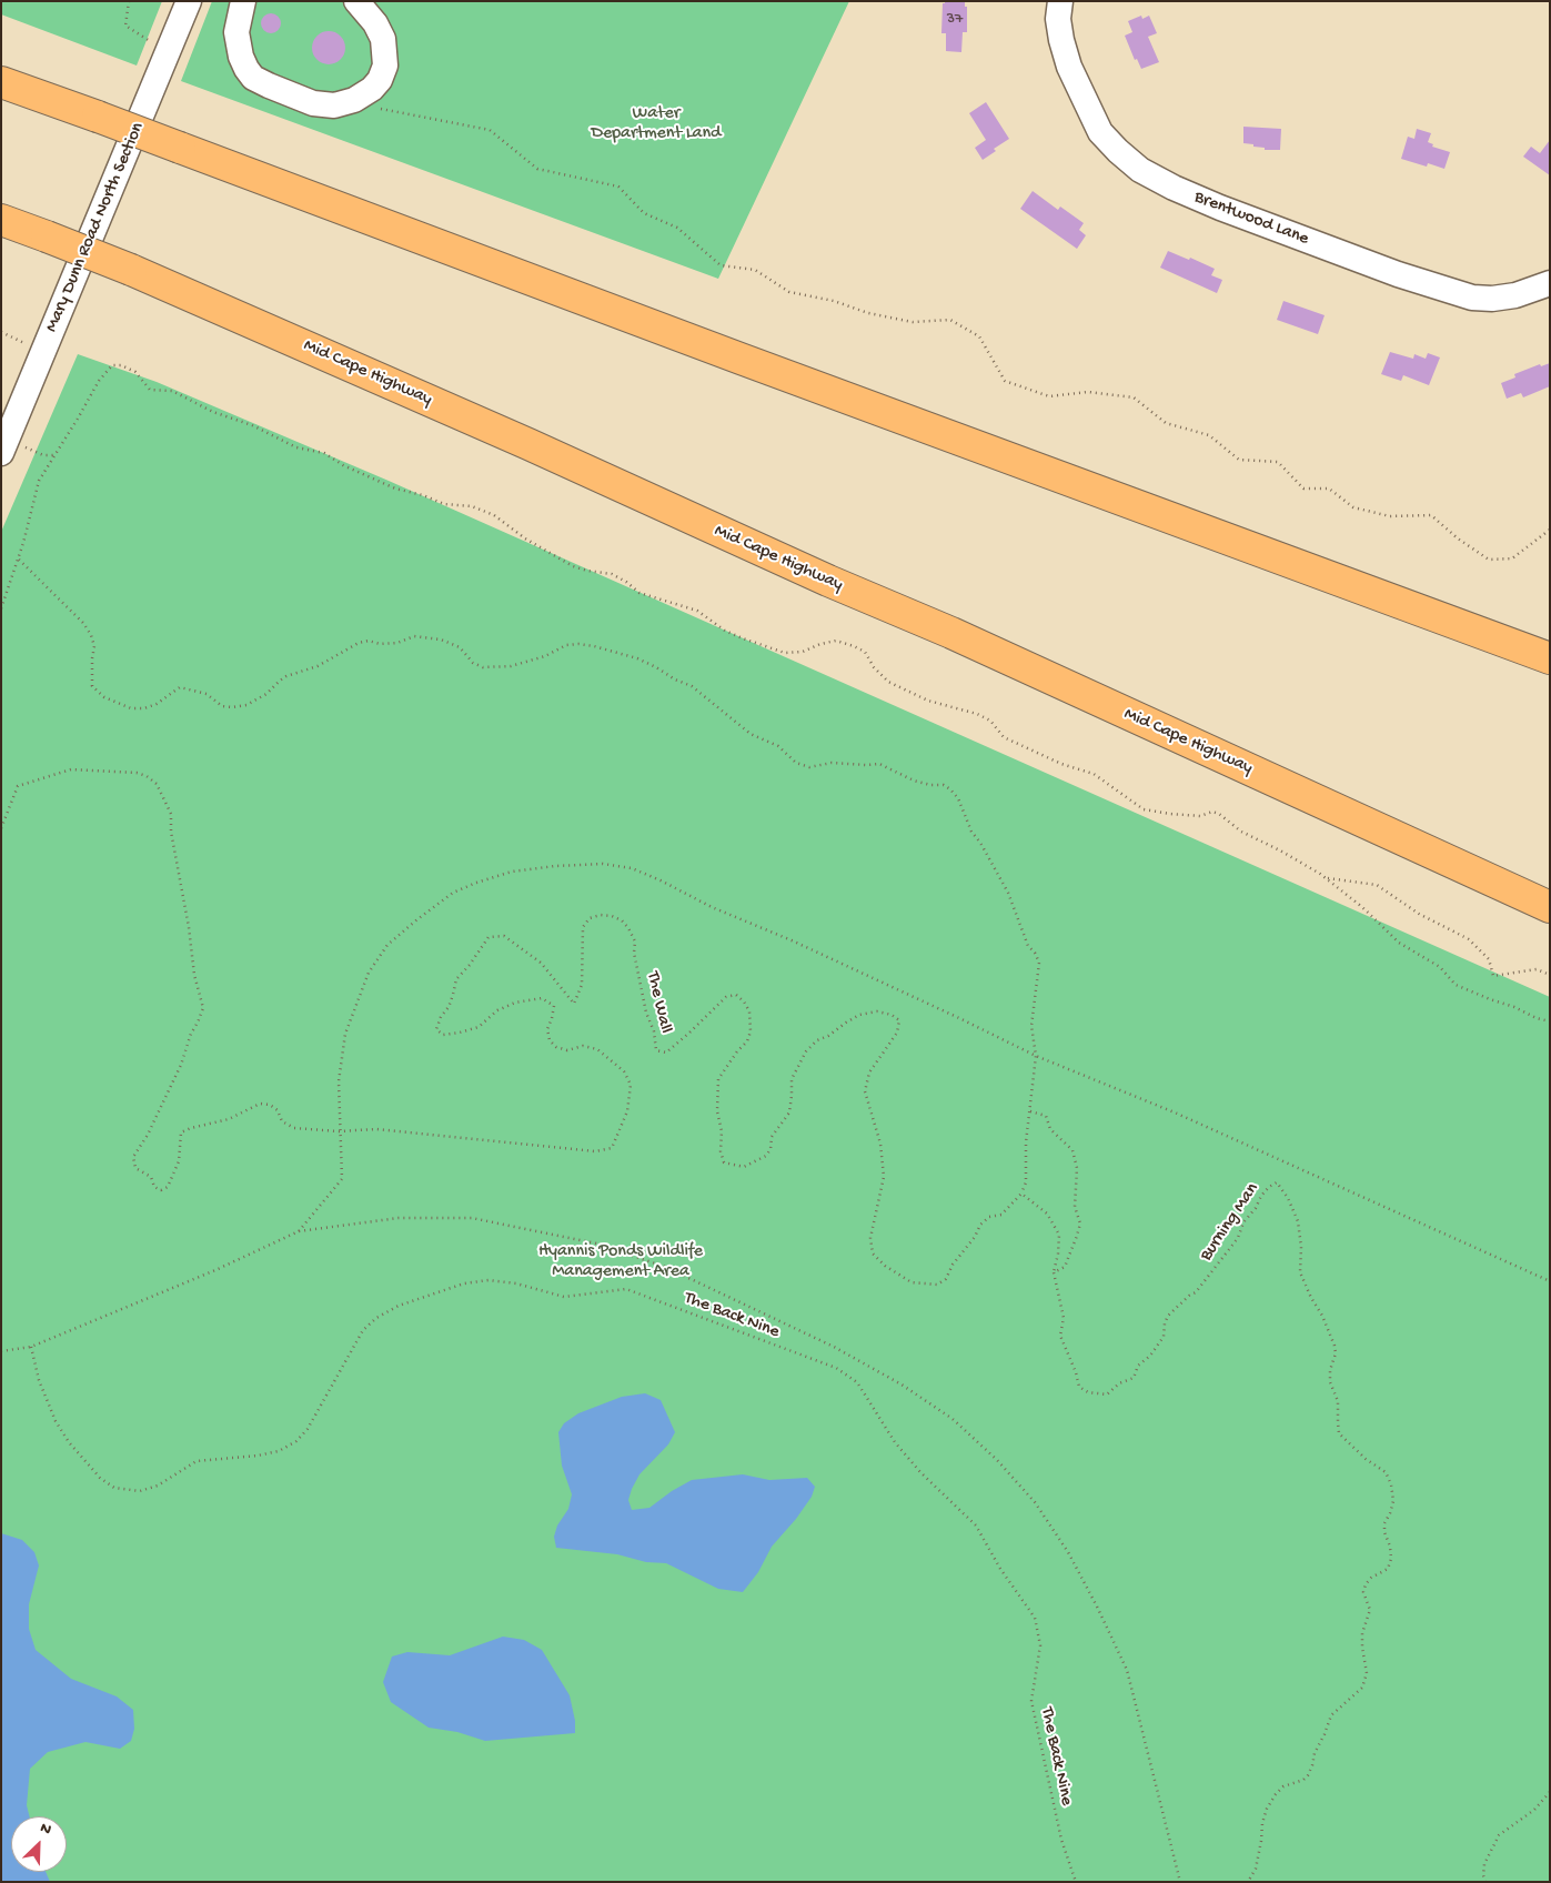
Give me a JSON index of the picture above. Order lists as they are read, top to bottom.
{
  "streets": {
    "highway": ["Mid Cape Highway"],
    "street": ["Brentwood Lane", "Mary Dunn Road North Section"],
    "path": ["The Wall", "Burning Man", "The Back Nine"]
  },
  "parks": ["Water Department Land", "Hyannis Ponds Wildlife Management Area"],
  "house_numbers": ["37"],
  "north": "top right"
}
